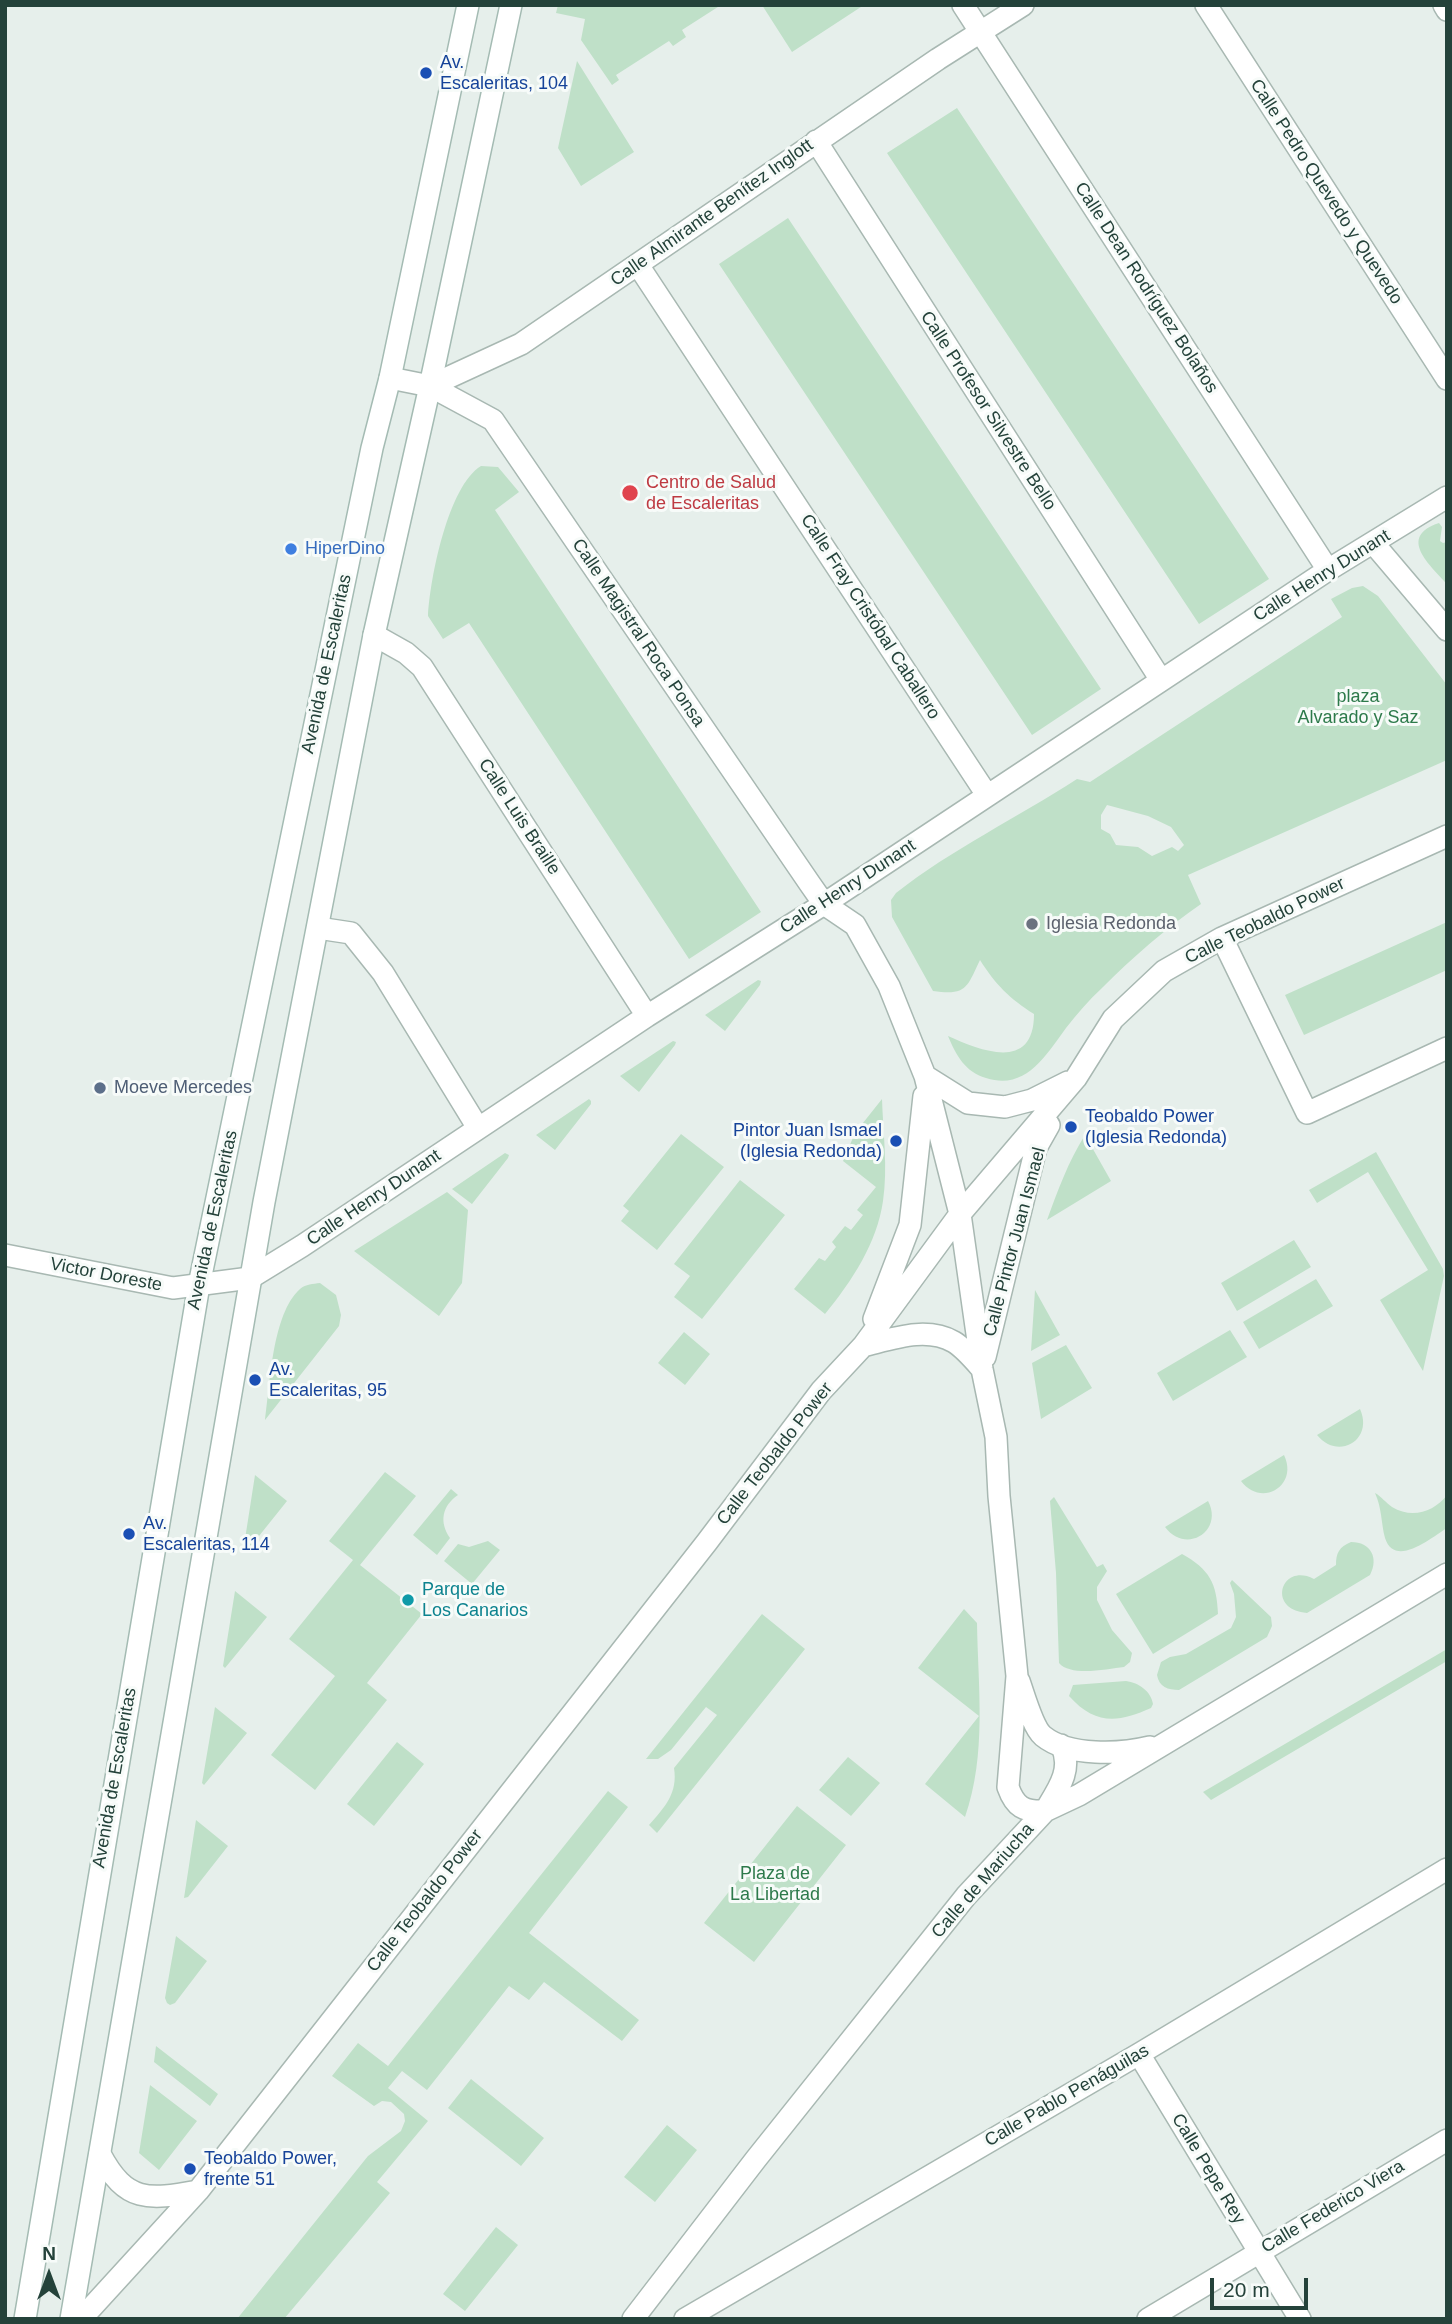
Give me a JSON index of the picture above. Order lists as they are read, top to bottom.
{
  "streets": {
    "street": [
      "Calle Pedro Quevedo y Quevedo",
      "Calle Almirante Benítez Inglott",
      "Calle Dean Rodríguez Bolaños",
      "Calle Profesor Silvestre Bello",
      "Calle Henry Dunant",
      "Calle Fray Cristóbal Caballero",
      "Calle Magistral Roca Ponsa",
      "Avenida de Escaleritas",
      "Calle Luis Braille",
      "Calle Teobaldo Power",
      "Calle Pintor Juan Ismael",
      "Victor Doreste",
      "Calle de Mariucha",
      "Calle Pablo Penáguilas",
      "Calle Pepe Rey",
      "Calle Federico Viera"
    ]
  },
  "crossings": [
    ["Calle Almirante Benítez Inglott", "Calle Dean Rodríguez Bolaños"],
    ["Calle Almirante Benítez Inglott", "Calle Profesor Silvestre Bello"],
    ["Calle Almirante Benítez Inglott", "Calle Fray Cristóbal Caballero"],
    ["Calle Almirante Benítez Inglott", "Calle Magistral Roca Ponsa"],
    ["Calle Dean Rodríguez Bolaños", "Calle Henry Dunant"],
    ["Calle Profesor Silvestre Bello", "Calle Henry Dunant"],
    ["Calle Henry Dunant", "Calle Fray Cristóbal Caballero"],
    ["Calle Henry Dunant", "Calle Magistral Roca Ponsa"],
    ["Calle Henry Dunant", "Calle Luis Braille"],
    ["Calle Henry Dunant", "Calle Pintor Juan Ismael"],
    ["Calle Henry Dunant", "Victor Doreste"],
    ["Calle Magistral Roca Ponsa", "Calle Pintor Juan Ismael"],
    ["Avenida de Escaleritas", "Victor Doreste"],
    ["Calle Teobaldo Power", "Calle Pintor Juan Ismael"],
    ["Calle Pintor Juan Ismael", "Calle de Mariucha"],
    ["Calle Pablo Penáguilas", "Calle Pepe Rey"],
    ["Calle Pepe Rey", "Calle Federico Viera"]
  ],
  "parks": ["plaza Alvarado y Saz", "Plaza de La Libertad"],
  "places": [
    "Av. Escaleritas, 104",
    "Centro de Salud de Escaleritas",
    "HiperDino",
    "Iglesia Redonda",
    "Moeve Mercedes",
    "Teobaldo Power (Iglesia Redonda)",
    "Pintor Juan Ismael (Iglesia Redonda)",
    "Av. Escaleritas, 95",
    "Av. Escaleritas, 114",
    "Parque de Los Canarios",
    "Teobaldo Power, frente 51"
  ],
  "scale_bar": "20 m",
  "north": "top"
}
